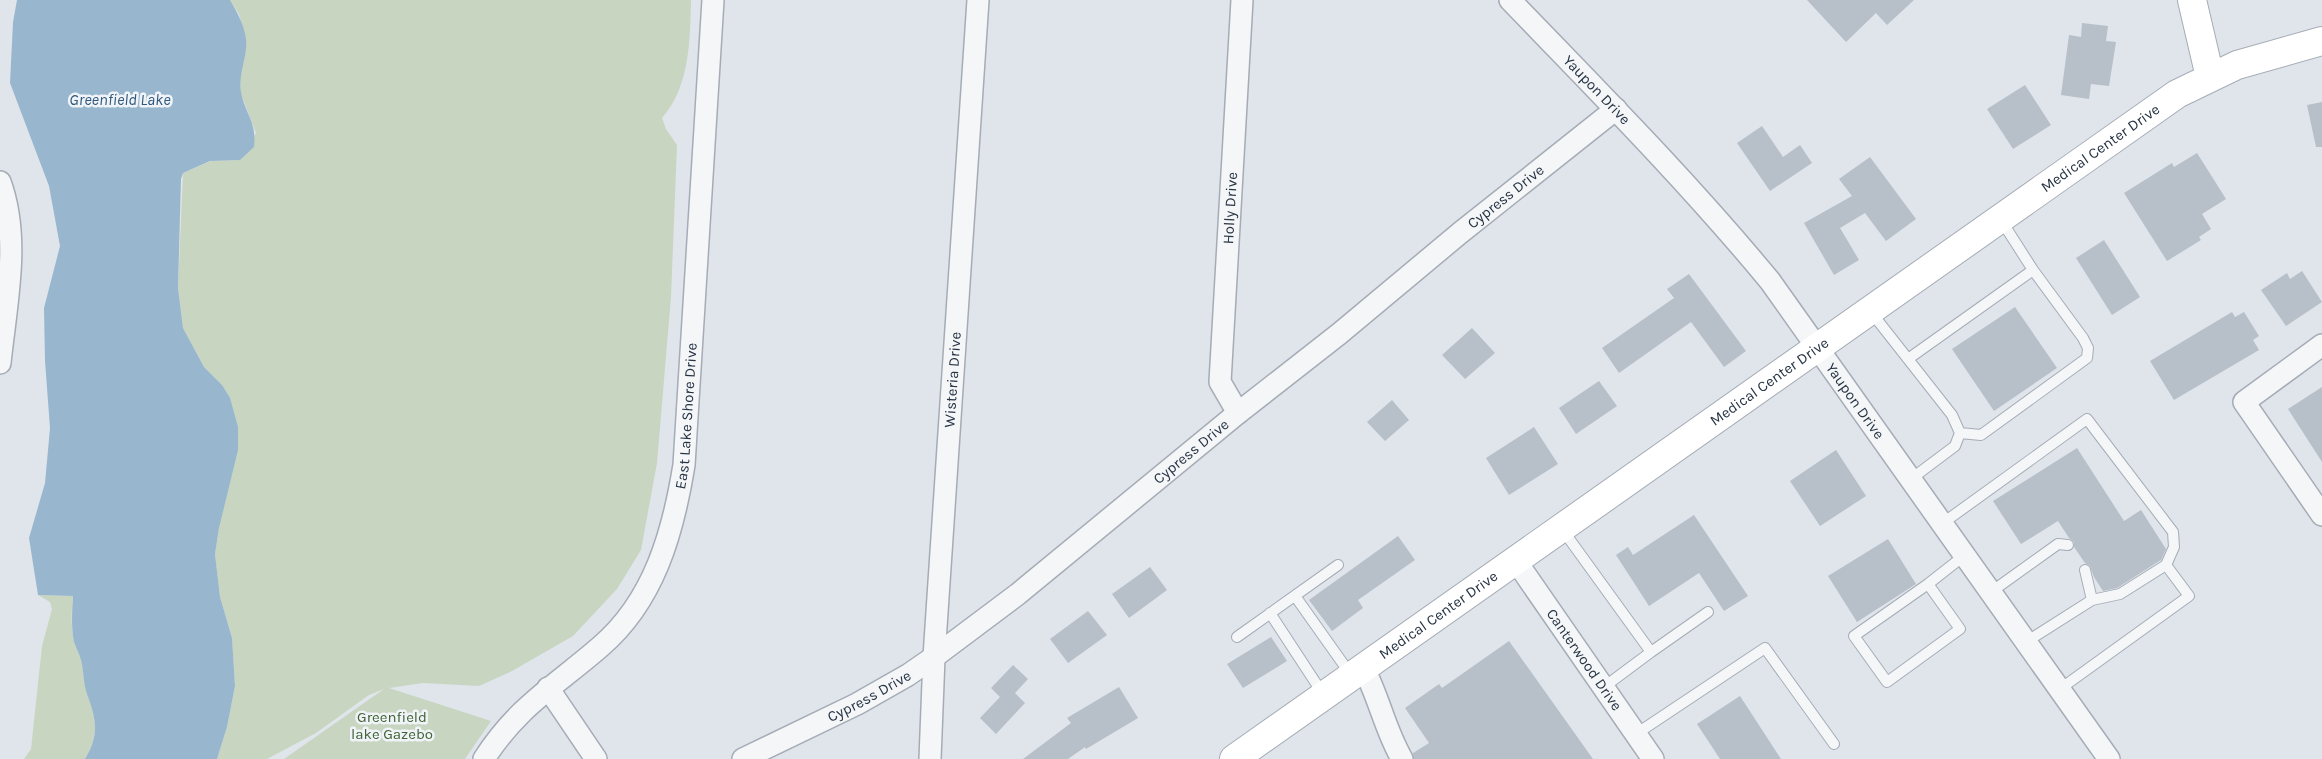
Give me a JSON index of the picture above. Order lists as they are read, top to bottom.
{
  "streets": {
    "street": [
      "Yaupon Drive",
      "Medical Center Drive",
      "Cypress Drive",
      "Holly Drive",
      "Wisteria Drive",
      "East Lake Shore Drive",
      "Canterwood Drive"
    ]
  },
  "crossings": [
    ["Yaupon Drive", "Medical Center Drive"],
    ["Yaupon Drive", "Cypress Drive"],
    ["Medical Center Drive", "Canterwood Drive"],
    ["Cypress Drive", "Holly Drive"],
    ["Cypress Drive", "Wisteria Drive"]
  ],
  "water": ["Greenfield Lake"],
  "parks": ["Greenfield lake Gazebo"]
}
